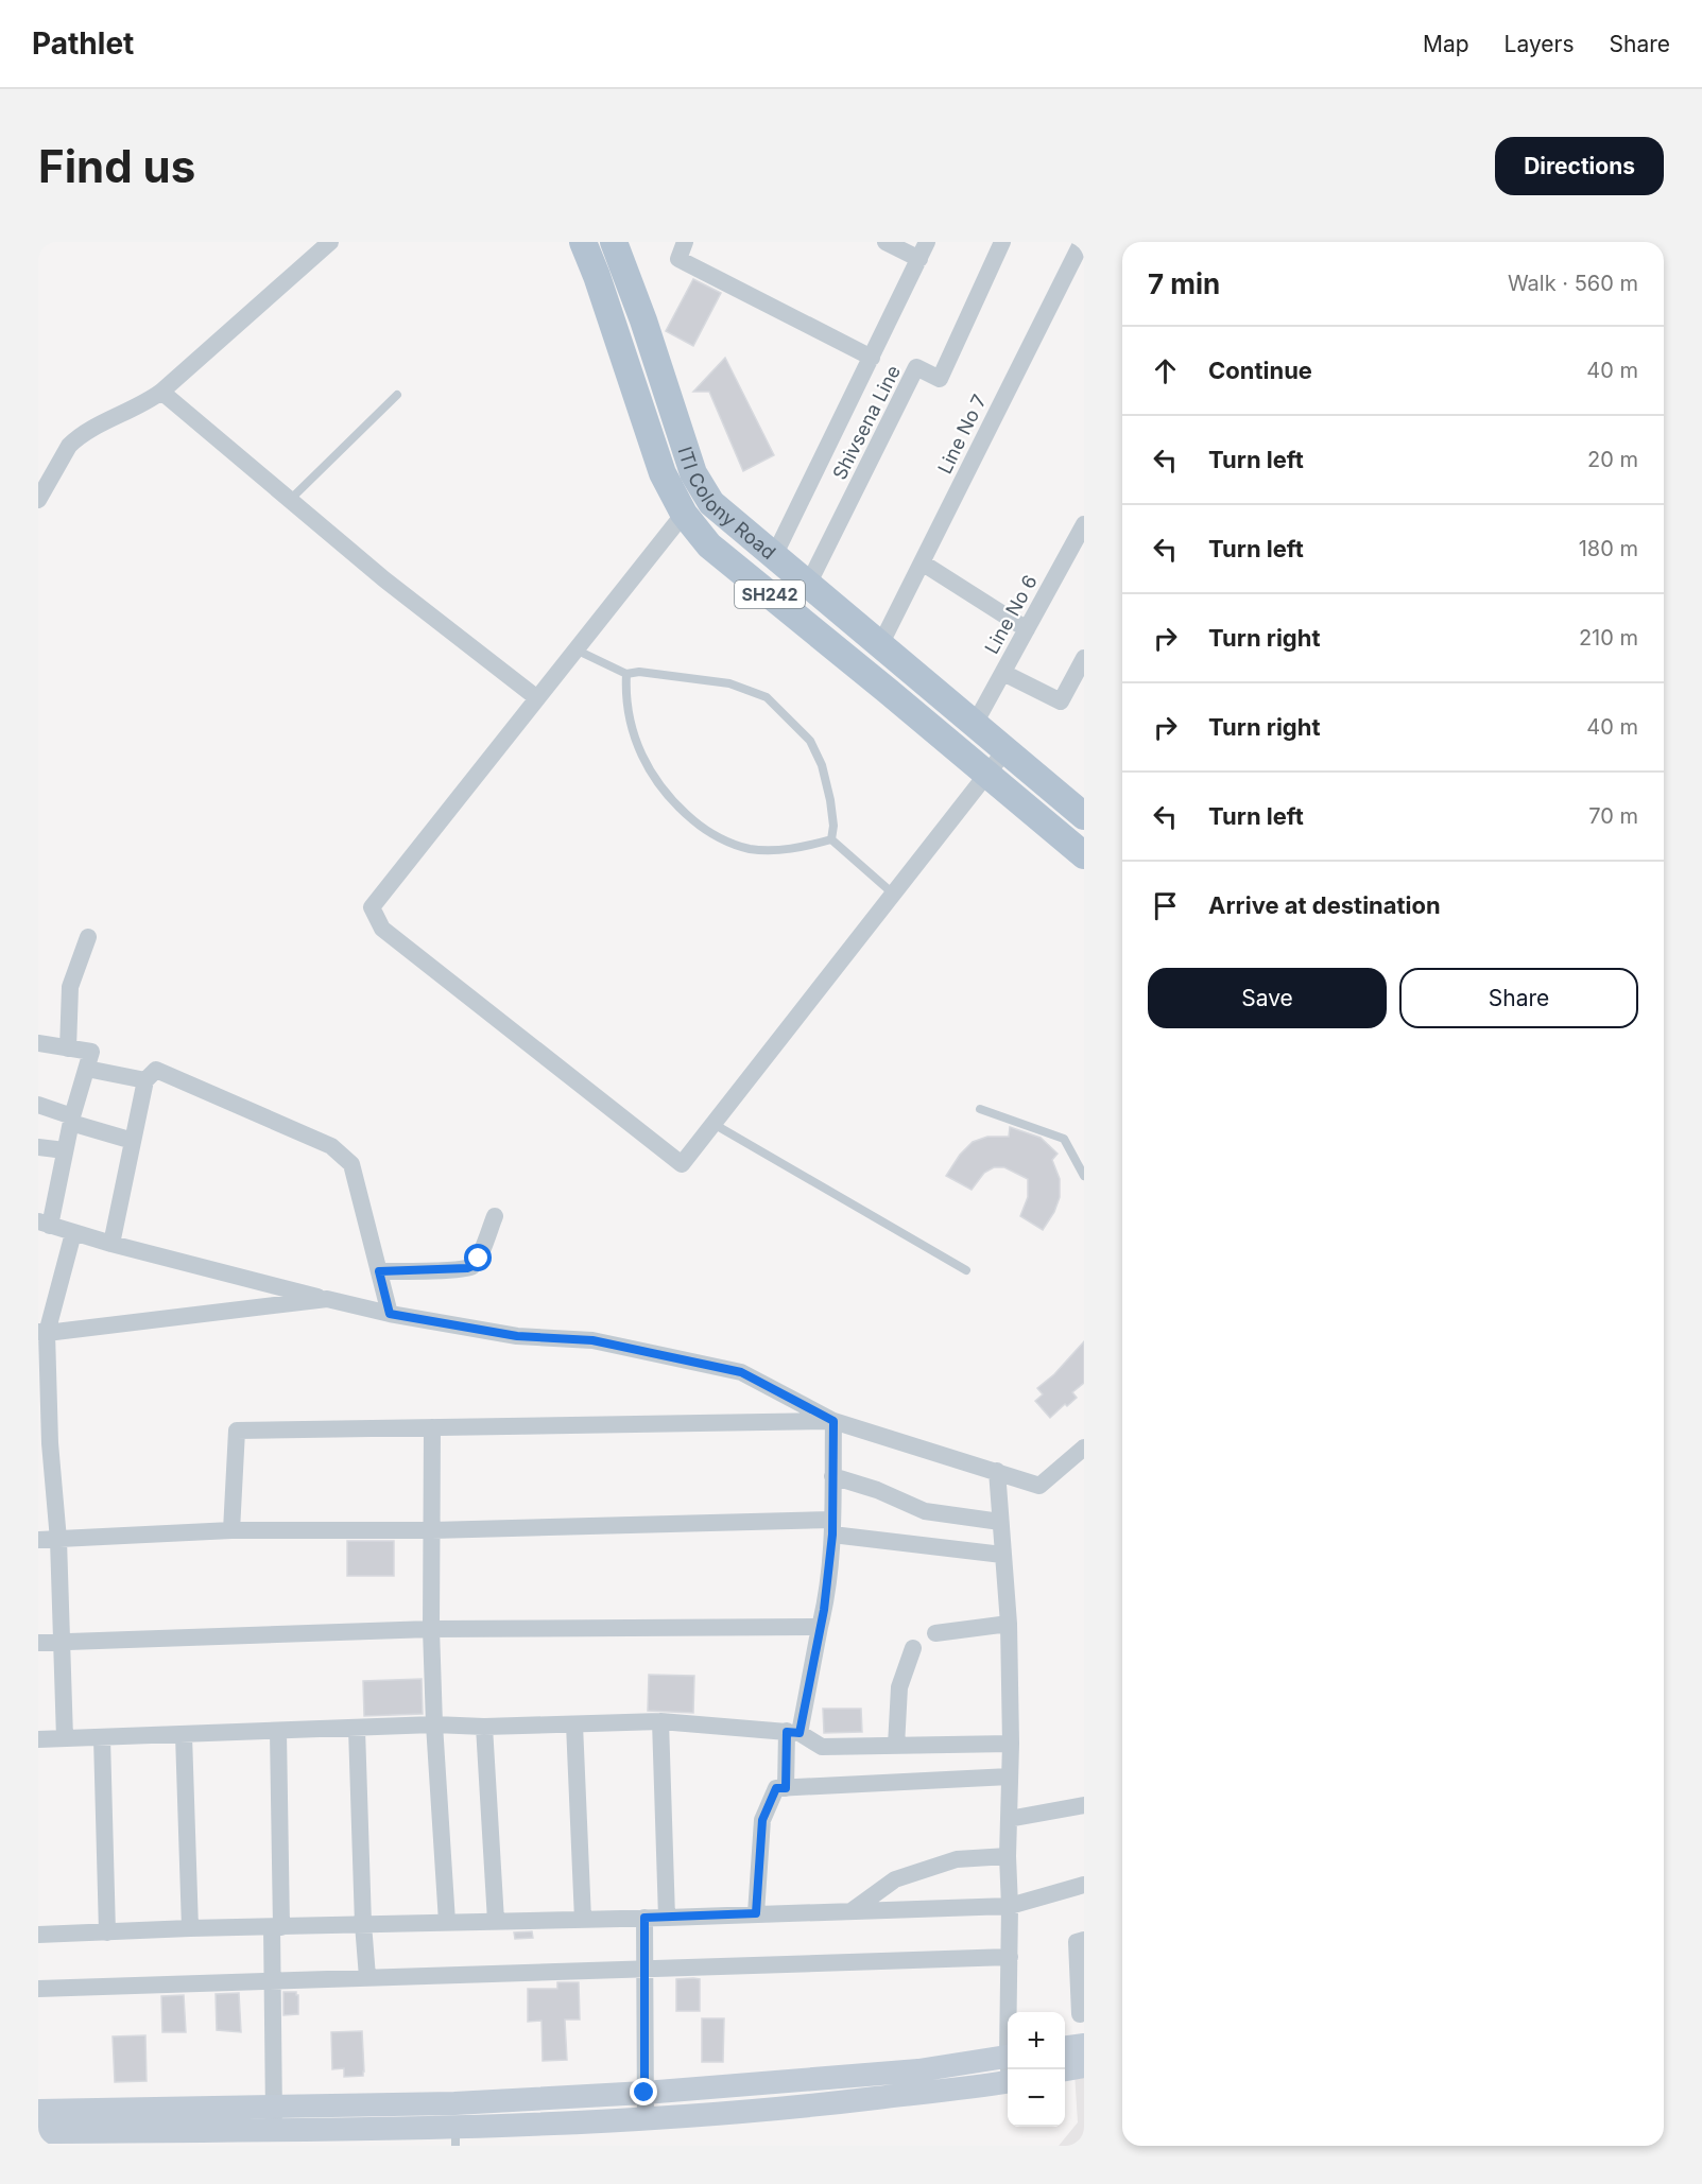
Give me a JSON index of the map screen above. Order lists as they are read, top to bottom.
{
  "streets": {
    "main road": ["ITI Colony Road", "SH242"],
    "street": ["Shivsena Line", "Line No 7", "Line No 6"]
  },
  "crossings": [
    ["Shivsena Line", "ITI Colony Road"],
    ["Line No 7", "ITI Colony Road"],
    ["ITI Colony Road", "Line No 6"]
  ],
  "page": {
    "header": "Pathlet",
    "nav": ["Map", "Layers", "Share"],
    "buttons": [
      "Directions",
      ["Save", "Share"]
    ],
    "title": "Find us",
    "heading": ["7 min", "Walk · 560 m"],
    "list": [
      ["Continue", "40 m"],
      ["Turn left", "20 m"],
      ["Turn left", "180 m"],
      ["Turn right", "210 m"],
      ["Turn right", "40 m"],
      ["Turn left", "70 m"],
      "Arrive at destination"
    ],
    "map_buttons": ["+", "−"]
  }
}
